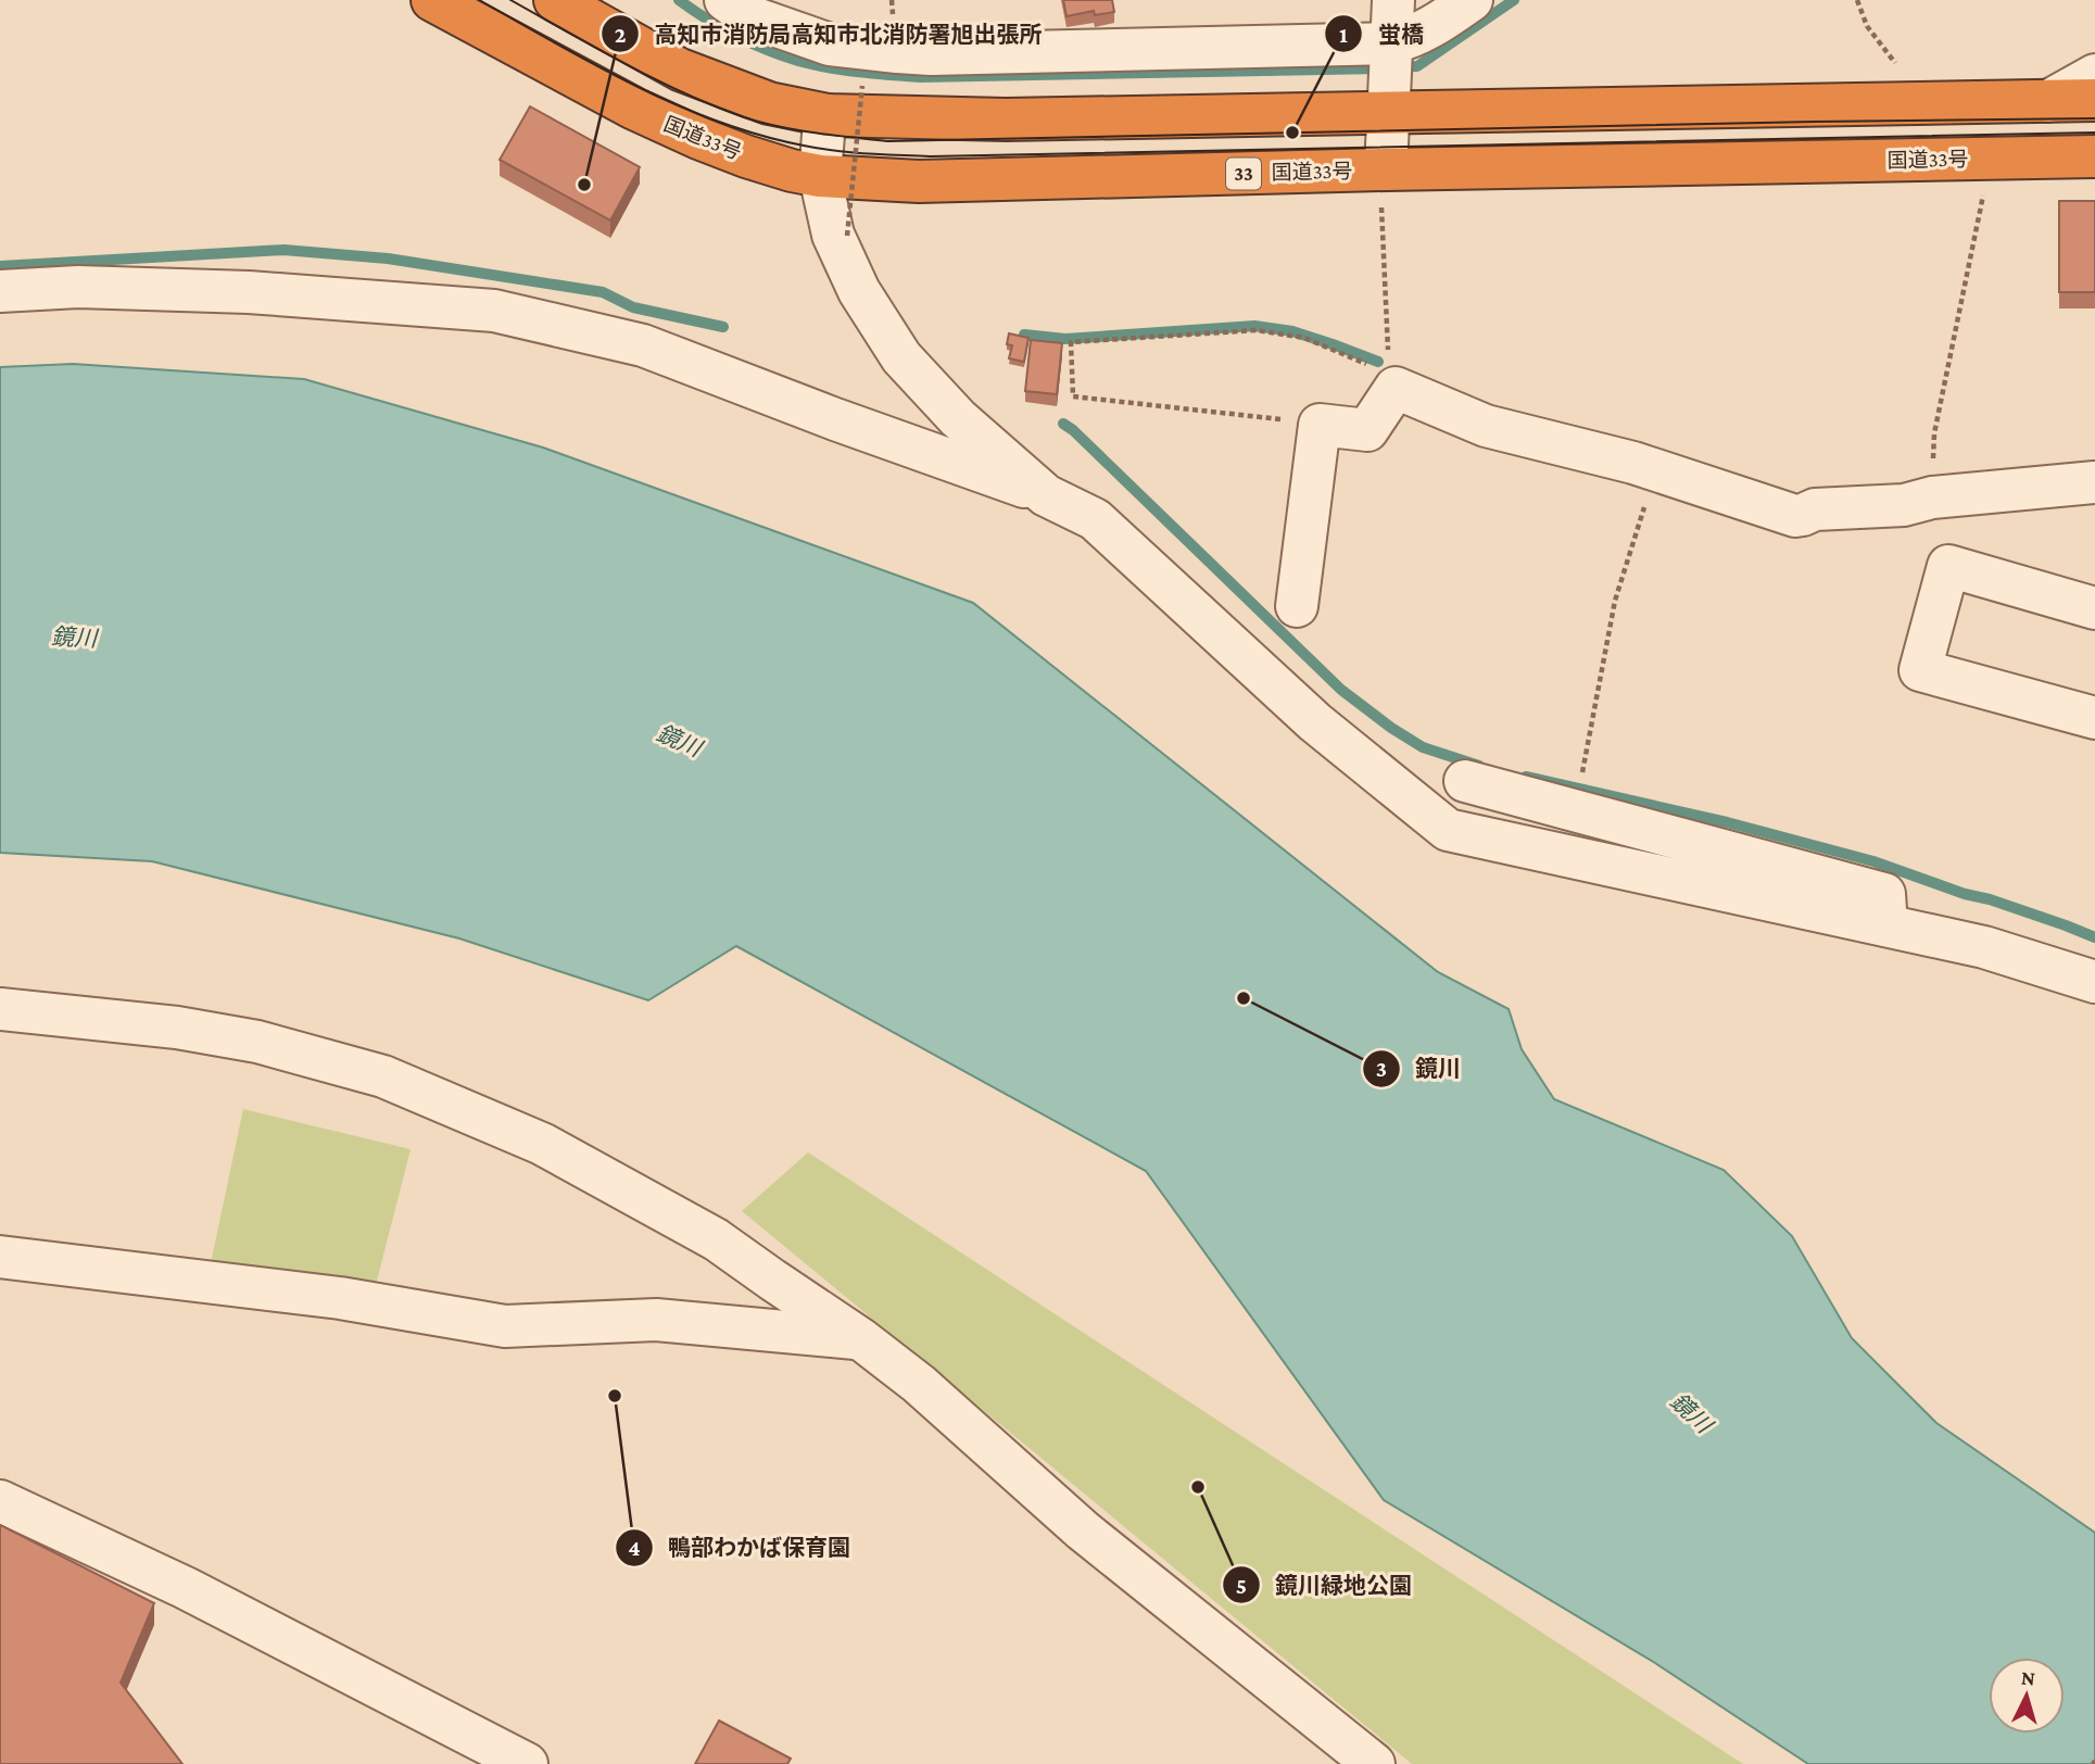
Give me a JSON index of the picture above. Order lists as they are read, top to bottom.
{
  "streets": {
    "highway": ["国道33号", "33"]
  },
  "water": ["鏡川"],
  "places": [
    "蛍橋",
    "高知市消防局高知市北消防署旭出張所",
    "鏡川",
    "鴨部わかば保育園",
    "鏡川緑地公園"
  ],
  "north": "top"
}
